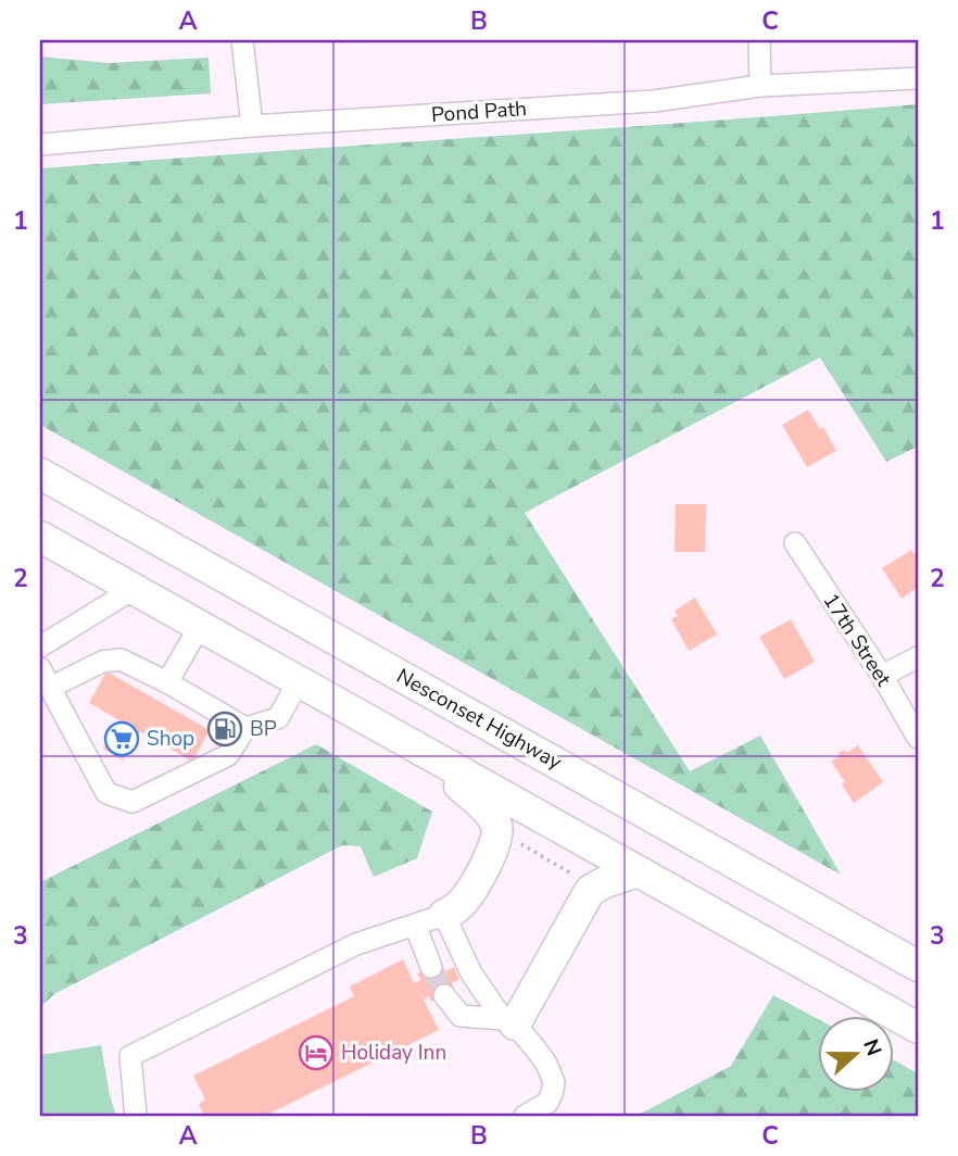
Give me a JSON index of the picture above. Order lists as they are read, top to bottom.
{
  "streets": {
    "highway": ["Nesconset Highway"],
    "street": ["Pond Path", "17th Street"]
  },
  "places": {
    "fuel station": ["BP"],
    "supermarket": ["Shop"],
    "hotel": ["Holiday Inn"]
  },
  "north": "right",
  "grid": {
    "columns": ["A", "B", "C"],
    "rows": ["1", "2", "3"]
  }
}
